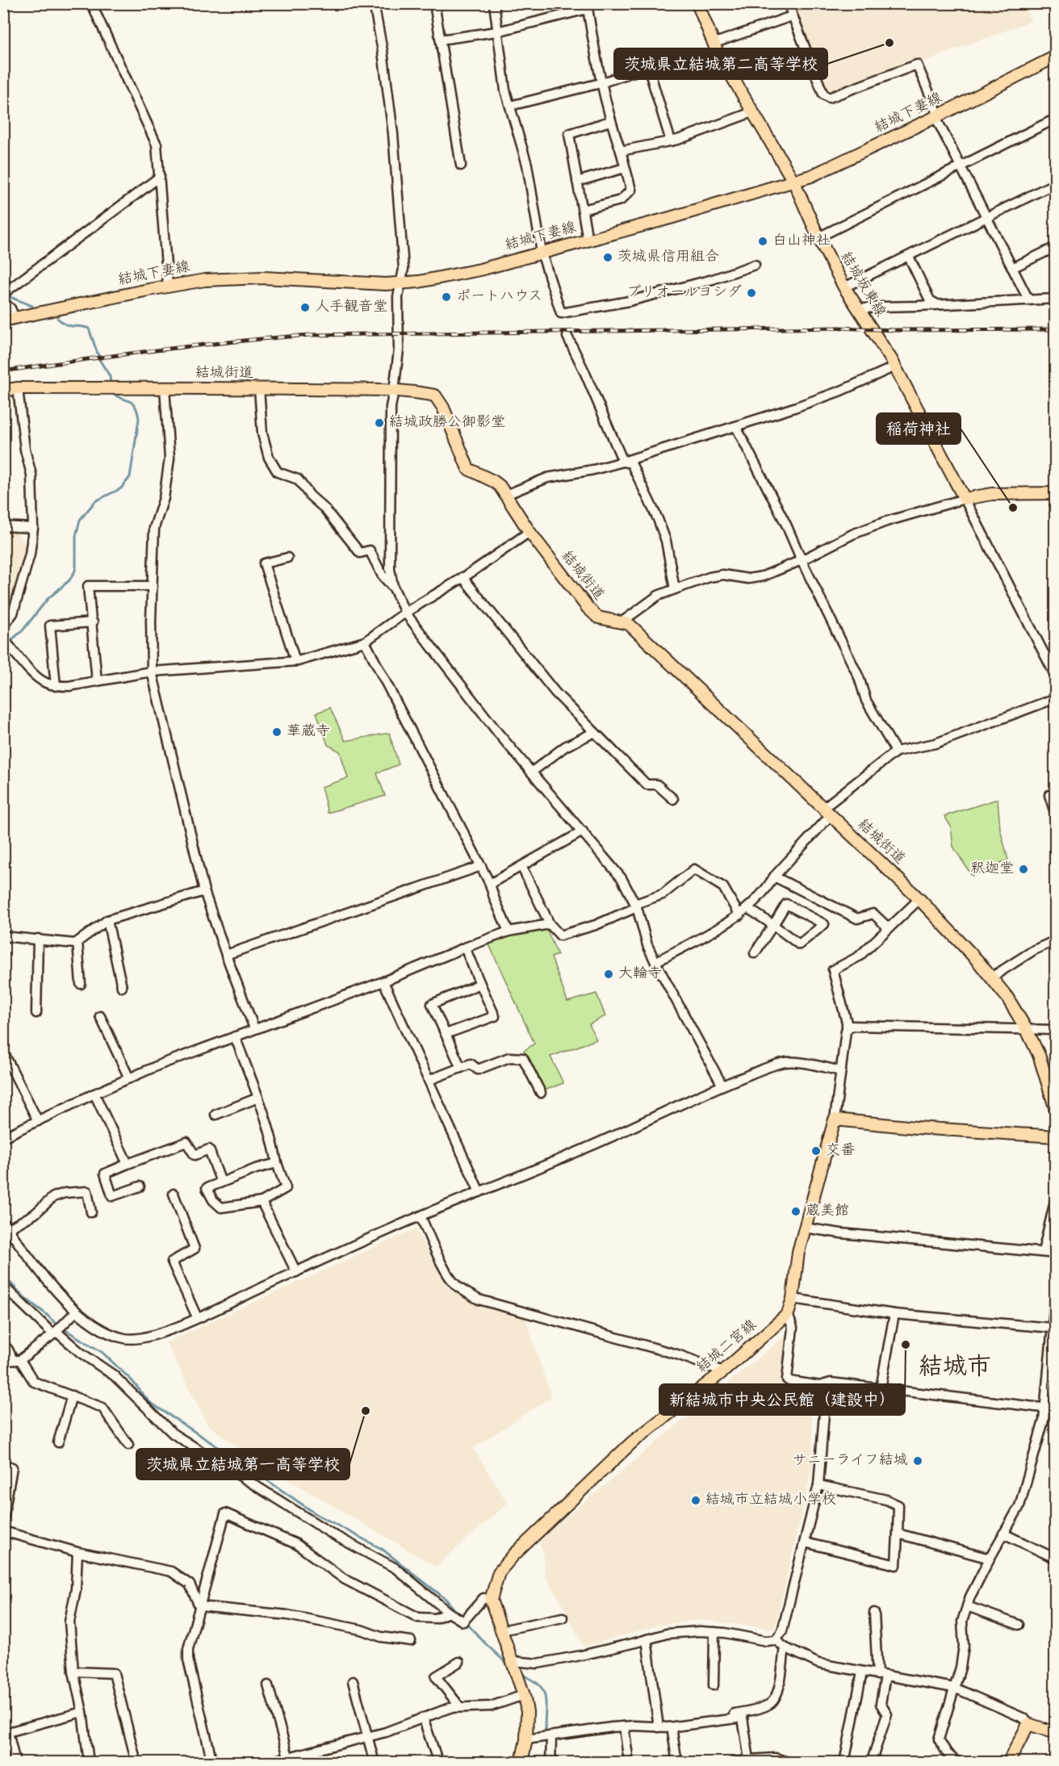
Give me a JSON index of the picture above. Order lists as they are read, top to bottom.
{
  "streets": {
    "main road": [
      "結城下妻線",
      "結城坂東線",
      "結城街道",
      "結城二宮線"
    ]
  },
  "crossings": [
    ["結城下妻線", "結城坂東線"]
  ],
  "districts": ["結城市"],
  "places": [
    "茨城県立結城第二高等学校",
    "白山神社",
    "茨城県信用組合",
    "プリオールヨシダ",
    "ポートハウス",
    "人手観音堂",
    "結城政勝公御影堂",
    "稲荷神社",
    "華蔵寺",
    "釈迦堂",
    "大輪寺",
    "交番",
    "蔵美館",
    "新結城市中央公民館（建設中）",
    "茨城県立結城第一高等学校",
    "サニーライフ結城",
    "結城市立結城小学校"
  ]
}
